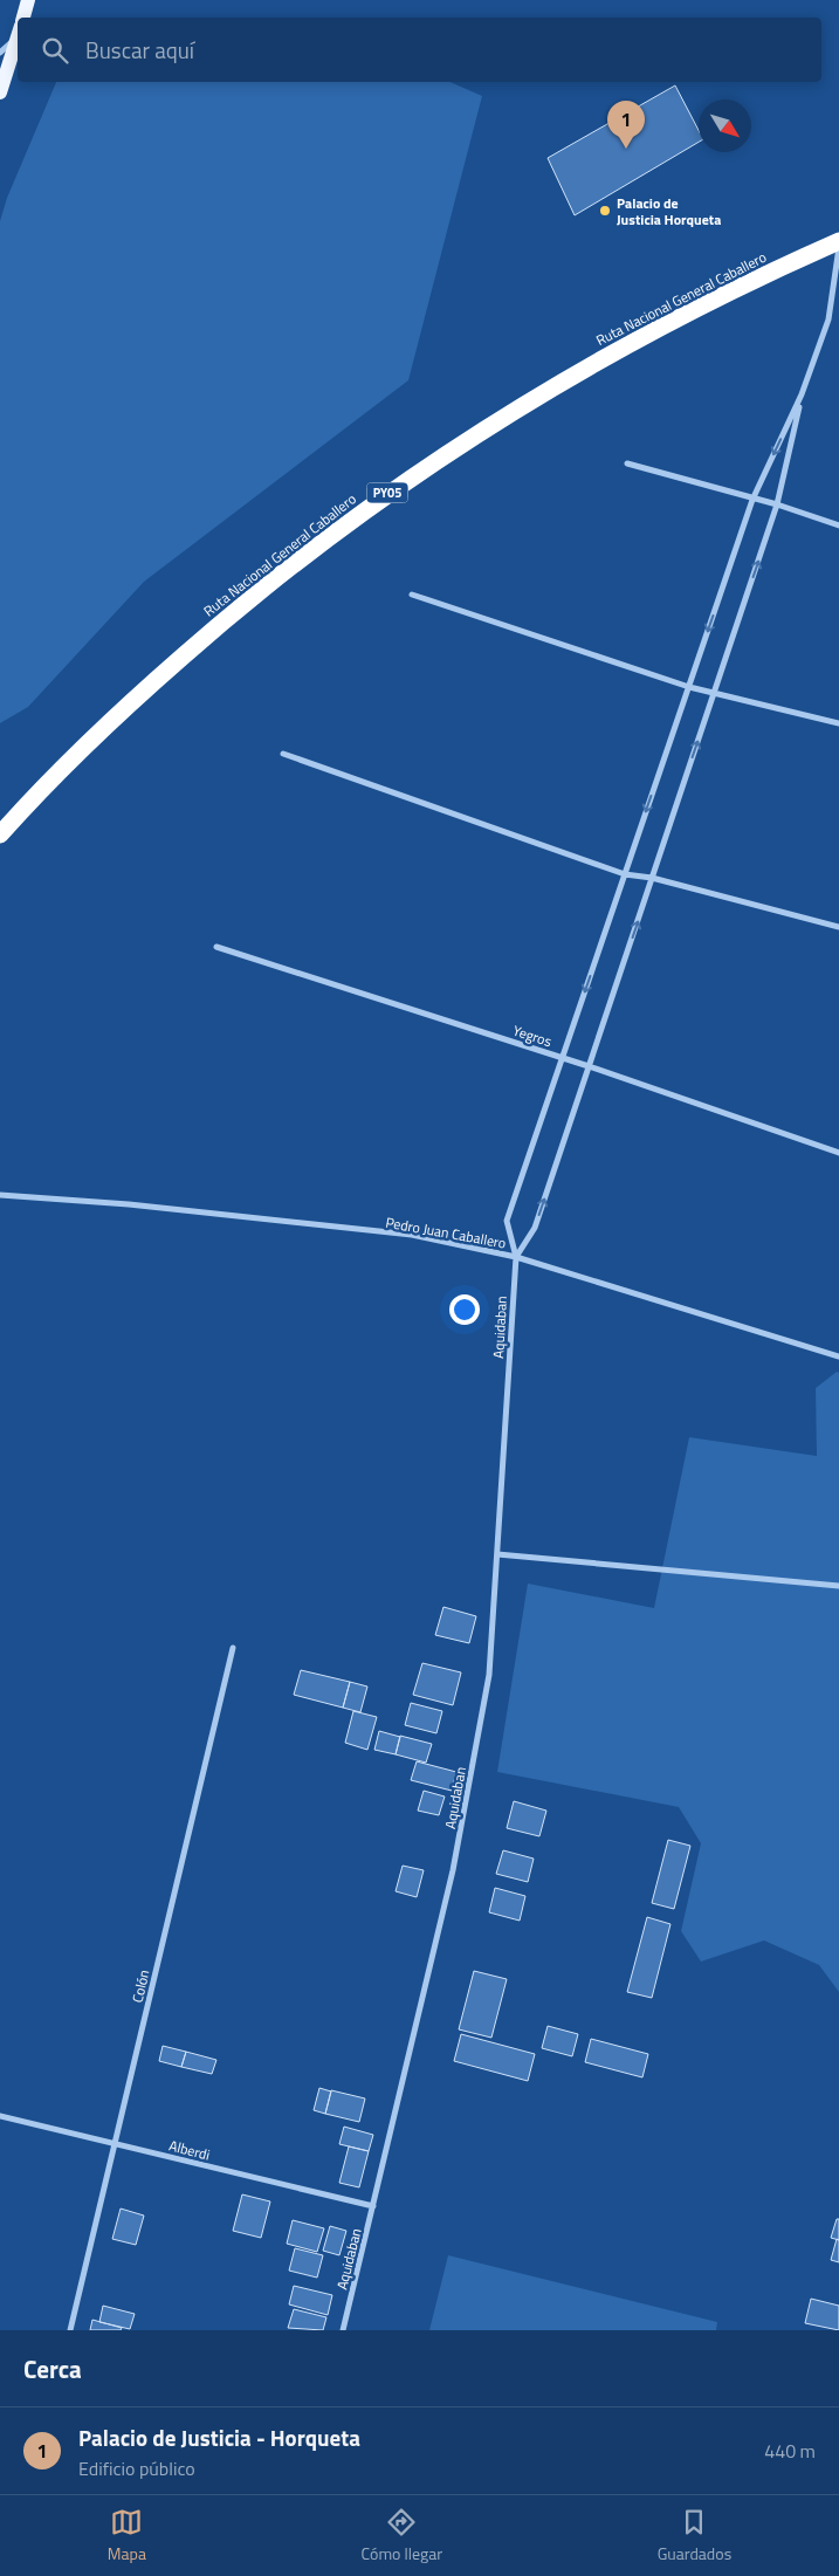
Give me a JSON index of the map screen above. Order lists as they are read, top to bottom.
{
  "streets": {
    "highway": ["Ruta Nacional General Caballero", "PY05"],
    "street": [
      "Yegros",
      "Pedro Juan Caballero",
      "Aquidaban",
      "Colón",
      "Alberdi"
    ]
  },
  "crossings": [
    ["Pedro Juan Caballero", "Aquidaban"],
    ["Aquidaban", "Alberdi"],
    ["Colón", "Alberdi"]
  ],
  "places": ["Palacio de Justicia Horqueta"],
  "north": "bottom right",
  "page": {
    "search": "Buscar aquí",
    "pins": "1",
    "heading": "Cerca",
    "list": [
      {
        "mark": "1",
        "name": "Palacio de Justicia - Horqueta",
        "note": "Edificio público",
        "value": "440 m"
      }
    ],
    "nav": ["Mapa", "Cómo llegar", "Guardados"]
  }
}
